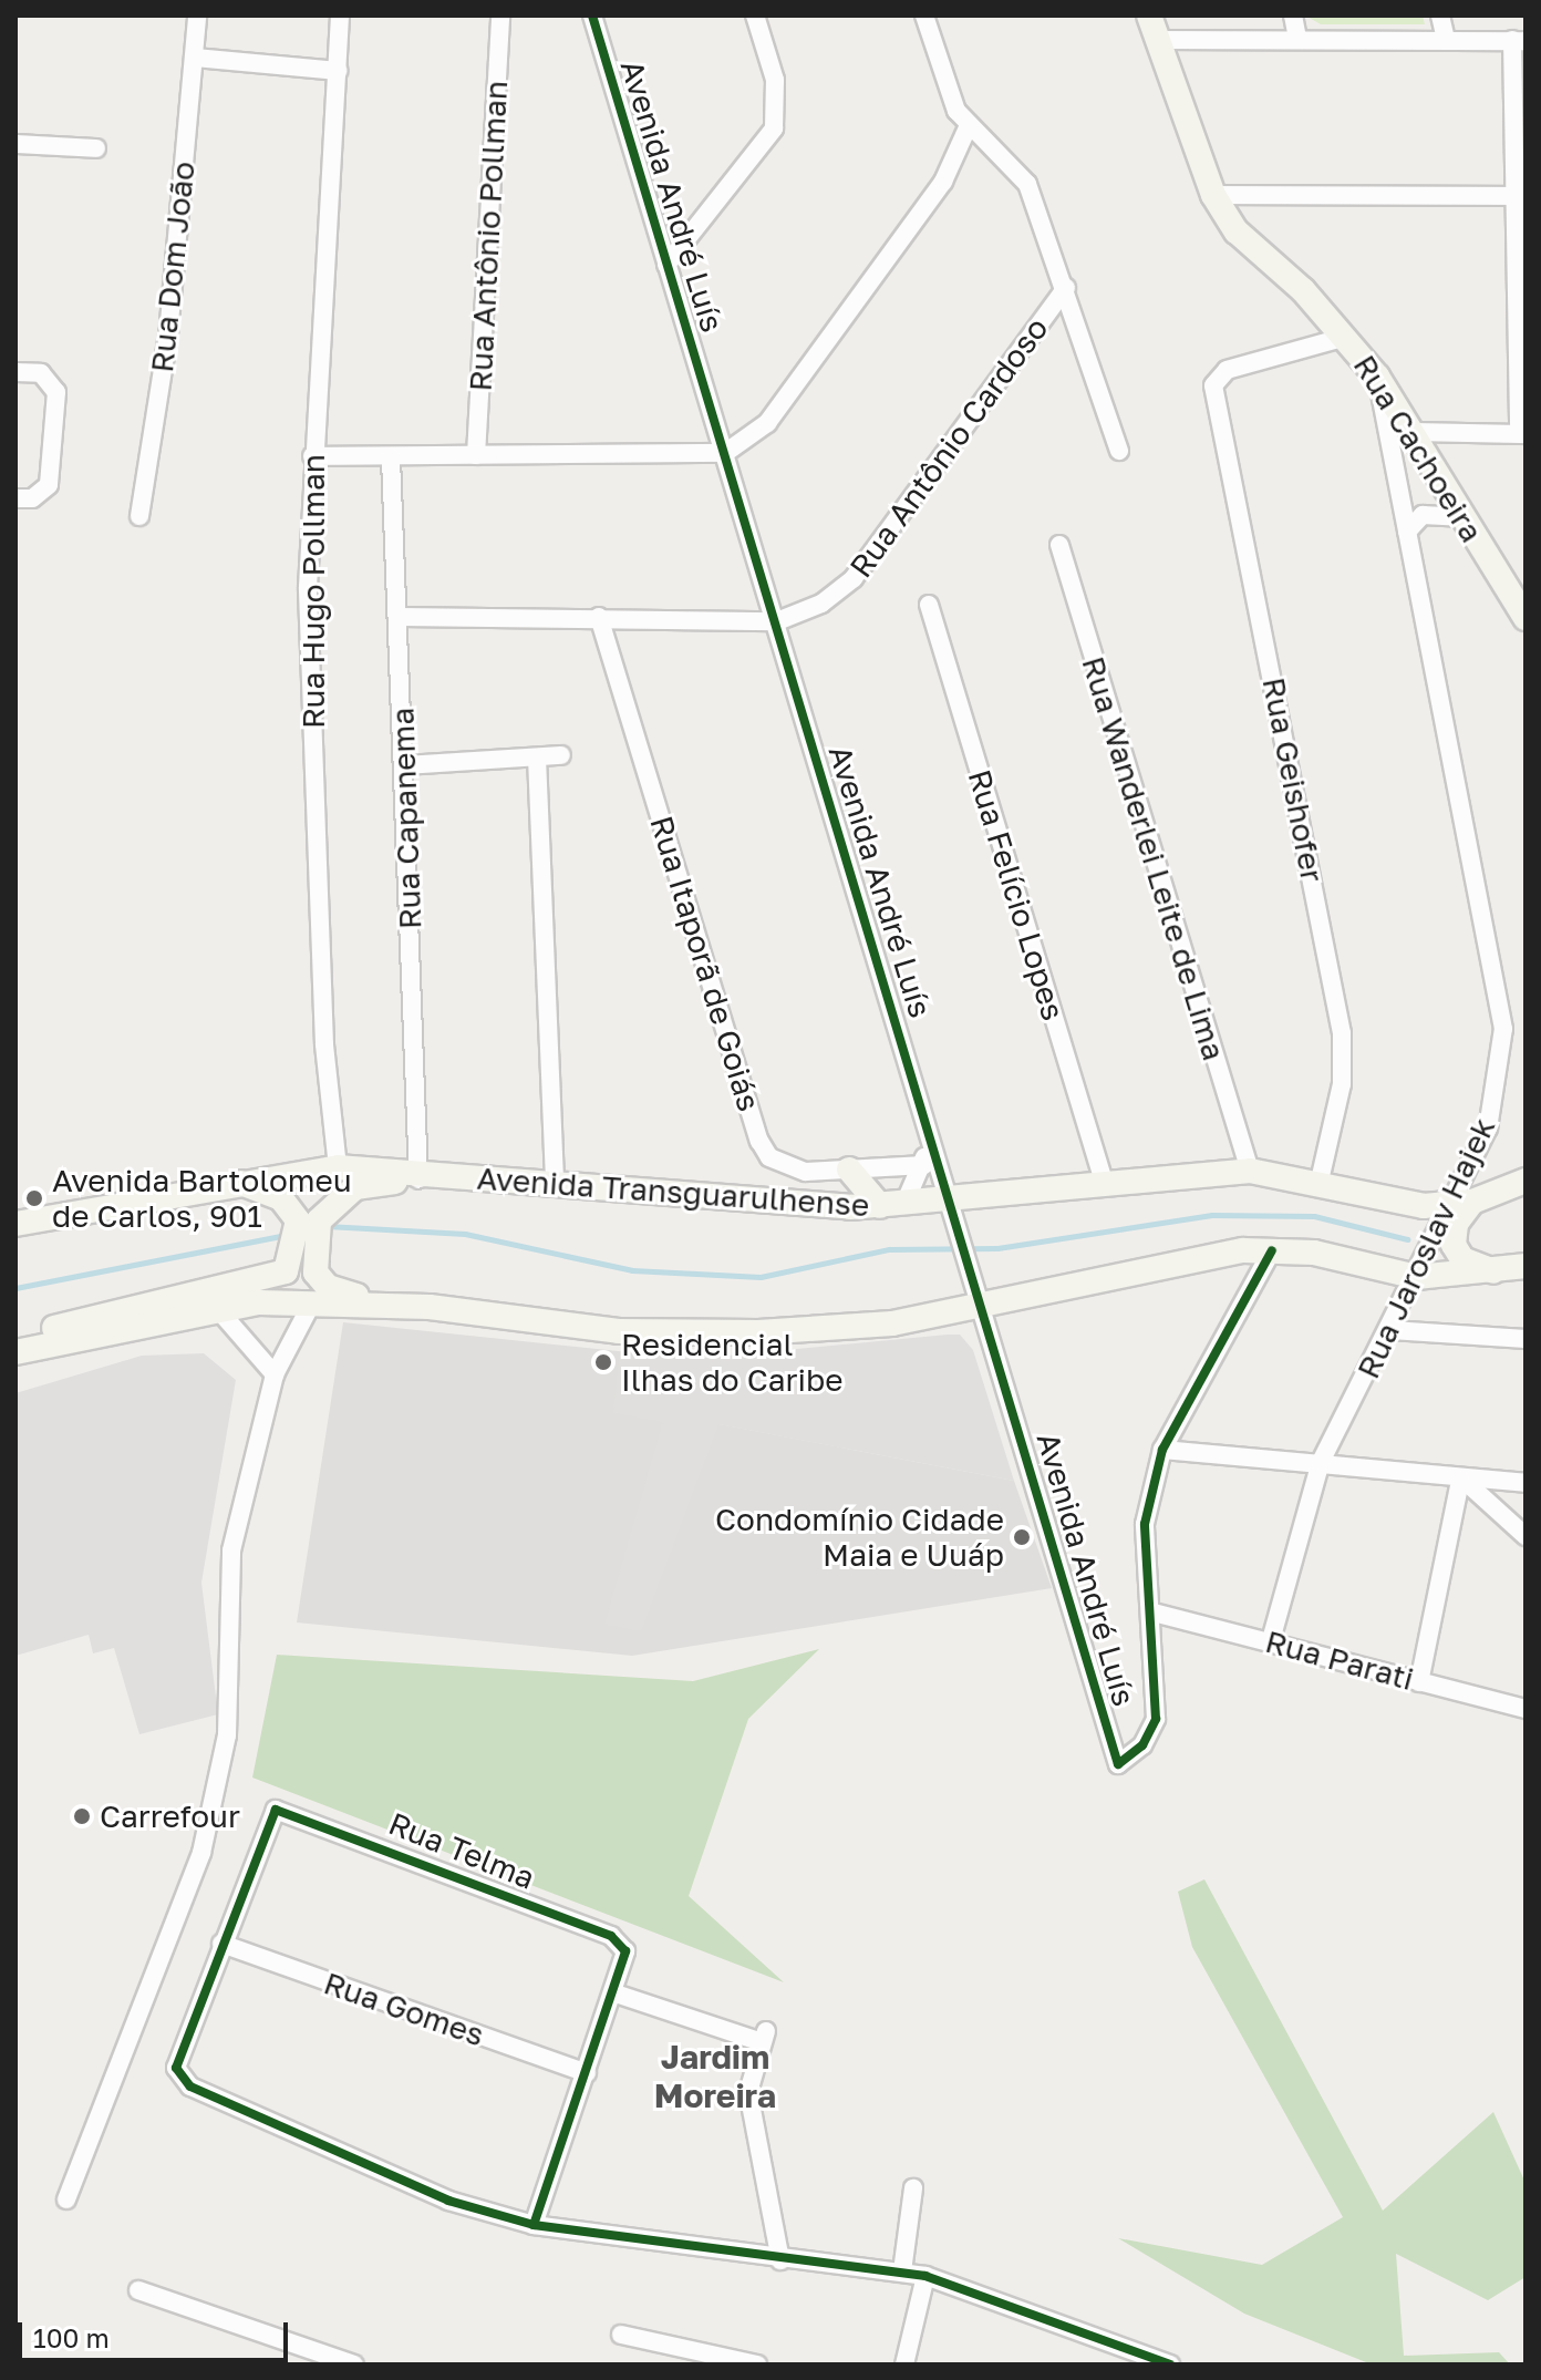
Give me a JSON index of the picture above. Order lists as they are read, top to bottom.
{
  "streets": {
    "main road": ["Rua Cachoeira", "Avenida Transguarulhense"],
    "street": [
      "Avenida André Luís",
      "Rua Antônio Pollman",
      "Rua Dom João",
      "Rua Antônio Cardoso",
      "Rua Hugo Pollman",
      "Rua Geishofer",
      "Rua Capanema",
      "Rua Wanderlei Leite de Lima",
      "Rua Felício Lopes",
      "Rua Itaporã de Goiás",
      "Rua Jaroslav Hajek",
      "Rua Parati",
      "Rua Telma",
      "Rua Gomes"
    ]
  },
  "crossings": [
    ["Avenida André Luís", "Rua Antônio Cardoso"],
    ["Avenida André Luís", "Rua Itaporã de Goiás"],
    ["Avenida André Luís", "Avenida Transguarulhense"],
    ["Avenida André Luís", "Rua Parati"],
    ["Rua Cachoeira", "Rua Geishofer"],
    ["Rua Cachoeira", "Rua Jaroslav Hajek"],
    ["Rua Geishofer", "Avenida Transguarulhense"],
    ["Rua Capanema", "Avenida Transguarulhense"],
    ["Rua Wanderlei Leite de Lima", "Avenida Transguarulhense"],
    ["Rua Felício Lopes", "Avenida Transguarulhense"],
    ["Avenida Transguarulhense", "Rua Jaroslav Hajek"],
    ["Rua Jaroslav Hajek", "Rua Parati"],
    ["Rua Telma", "Rua Gomes"]
  ],
  "districts": ["Jardim Moreira"],
  "places": [
    "Avenida Bartolomeu de Carlos, 901",
    "Residencial Ilhas do Caribe",
    "Condomínio Cidade Maia e Uuáp",
    "Carrefour"
  ],
  "scale_bar": "100 m"
}
